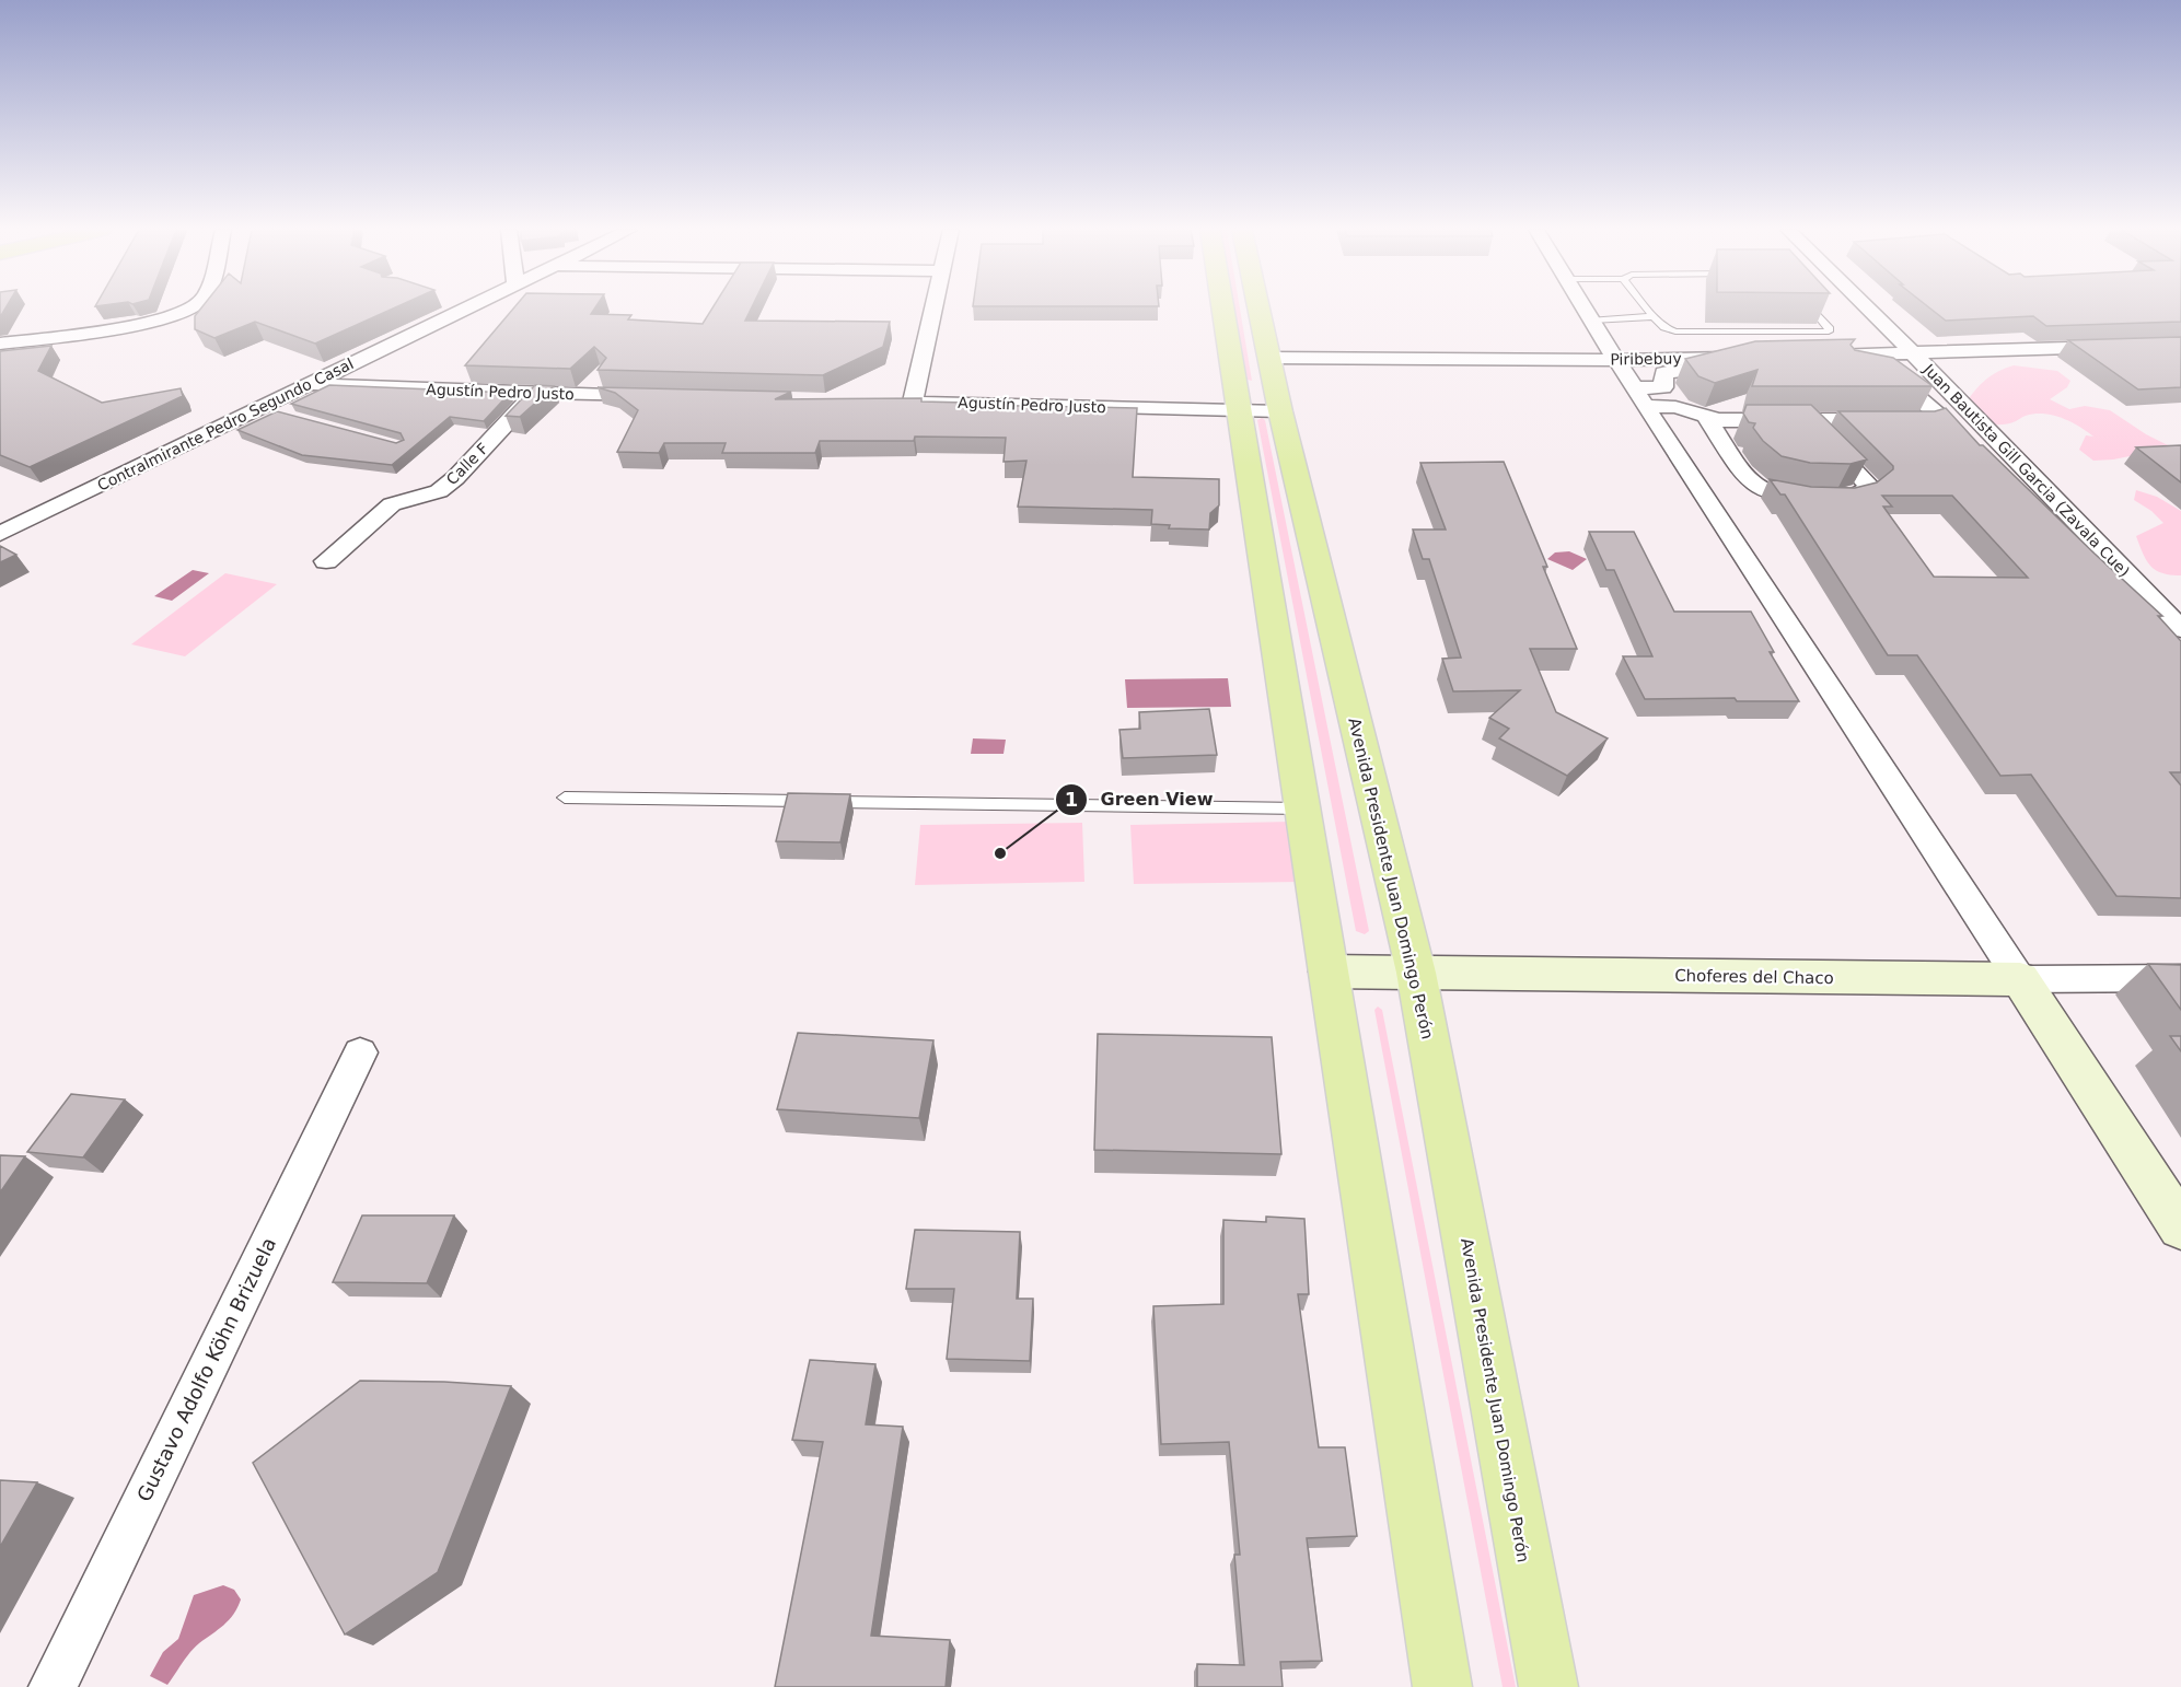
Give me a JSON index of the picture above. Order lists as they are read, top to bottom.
{
  "streets": {
    "main road": ["Avenida Presidente Juan Domingo Perón", "Choferes del Chaco"],
    "street": [
      "Piribebuy",
      "Agustín Pedro Justo",
      "Contralmirante Pedro Segundo Casal",
      "Calle F",
      "Juan Bautista Gill Garcia (Zavala Cue)",
      "Gustavo Adolfo Köhn Brizuela"
    ]
  },
  "crossings": [
    ["Piribebuy", "Avenida Presidente Juan Domingo Perón"],
    ["Agustín Pedro Justo", "Contralmirante Pedro Segundo Casal"],
    ["Agustín Pedro Justo", "Calle F"],
    ["Agustín Pedro Justo", "Avenida Presidente Juan Domingo Perón"],
    ["Avenida Presidente Juan Domingo Perón", "Choferes del Chaco"]
  ],
  "places": ["Green View"]
}
